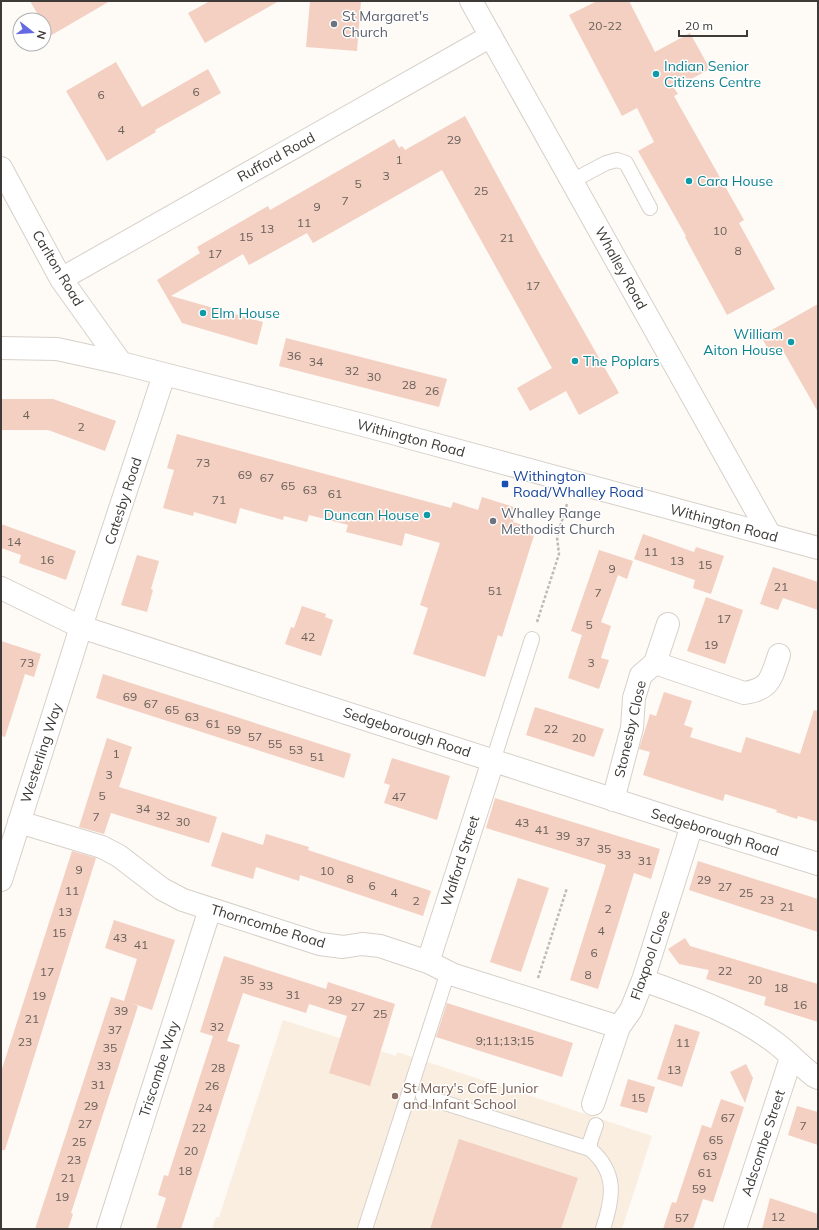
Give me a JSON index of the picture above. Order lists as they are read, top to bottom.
{
  "streets": {
    "street": [
      "Rufford Road",
      "Carlton Road",
      "Whalley Road",
      "Withington Road",
      "Catesby Road",
      "Stonesby Close",
      "Sedgeborough Road",
      "Westerling Way",
      "Walford Street",
      "Thorncombe Road",
      "Flaxpool Close",
      "Triscombe Way",
      "Adscombe Street"
    ]
  },
  "crossings": [
    ["Rufford Road", "Carlton Road"],
    ["Rufford Road", "Whalley Road"],
    ["Carlton Road", "Withington Road"],
    ["Whalley Road", "Withington Road"],
    ["Withington Road", "Catesby Road"],
    ["Catesby Road", "Sedgeborough Road"],
    ["Catesby Road", "Westerling Way"],
    ["Stonesby Close", "Sedgeborough Road"],
    ["Sedgeborough Road", "Westerling Way"],
    ["Sedgeborough Road", "Walford Street"],
    ["Sedgeborough Road", "Flaxpool Close"],
    ["Westerling Way", "Thorncombe Road"],
    ["Walford Street", "Thorncombe Road"],
    ["Thorncombe Road", "Flaxpool Close"],
    ["Thorncombe Road", "Triscombe Way"]
  ],
  "places": {
    "other": [
      "St Margaret's Church",
      "Indian Senior Citizens Centre",
      "Cara House",
      "Elm House",
      "William Aiton House",
      "The Poplars",
      "Duncan House",
      "Whalley Range Methodist Church",
      "St Mary's CofE Junior and Infant School"
    ],
    "transit": ["Withington Road/Whalley Road"]
  },
  "house_numbers": [
    "20-22",
    "6",
    "6",
    "4",
    "29",
    "1",
    "3",
    "5",
    "25",
    "7",
    "9",
    "11",
    "13",
    "10",
    "15",
    "21",
    "8",
    "17",
    "17",
    "36",
    "34",
    "32",
    "30",
    "28",
    "26",
    "4",
    "2",
    "73",
    "69",
    "67",
    "65",
    "63",
    "61",
    "71",
    "14",
    "11",
    "16",
    "13",
    "15",
    "9",
    "21",
    "51",
    "7",
    "17",
    "5",
    "42",
    "19",
    "73",
    "3",
    "69",
    "67",
    "65",
    "63",
    "61",
    "22",
    "59",
    "57",
    "20",
    "55",
    "53",
    "1",
    "51",
    "3",
    "5",
    "47",
    "34",
    "32",
    "7",
    "30",
    "43",
    "41",
    "39",
    "37",
    "35",
    "33",
    "31",
    "9",
    "10",
    "8",
    "29",
    "6",
    "27",
    "11",
    "4",
    "25",
    "23",
    "2",
    "21",
    "2",
    "13",
    "4",
    "15",
    "43",
    "41",
    "6",
    "22",
    "17",
    "8",
    "35",
    "20",
    "33",
    "18",
    "31",
    "19",
    "29",
    "16",
    "27",
    "39",
    "25",
    "21",
    "32",
    "37",
    "9;11;13;15",
    "23",
    "11",
    "35",
    "33",
    "28",
    "13",
    "31",
    "26",
    "15",
    "29",
    "24",
    "67",
    "27",
    "7",
    "22",
    "65",
    "25",
    "20",
    "63",
    "23",
    "18",
    "61",
    "21",
    "59",
    "19",
    "12",
    "57"
  ],
  "scale_bar": "20 m",
  "north": "right"
}
